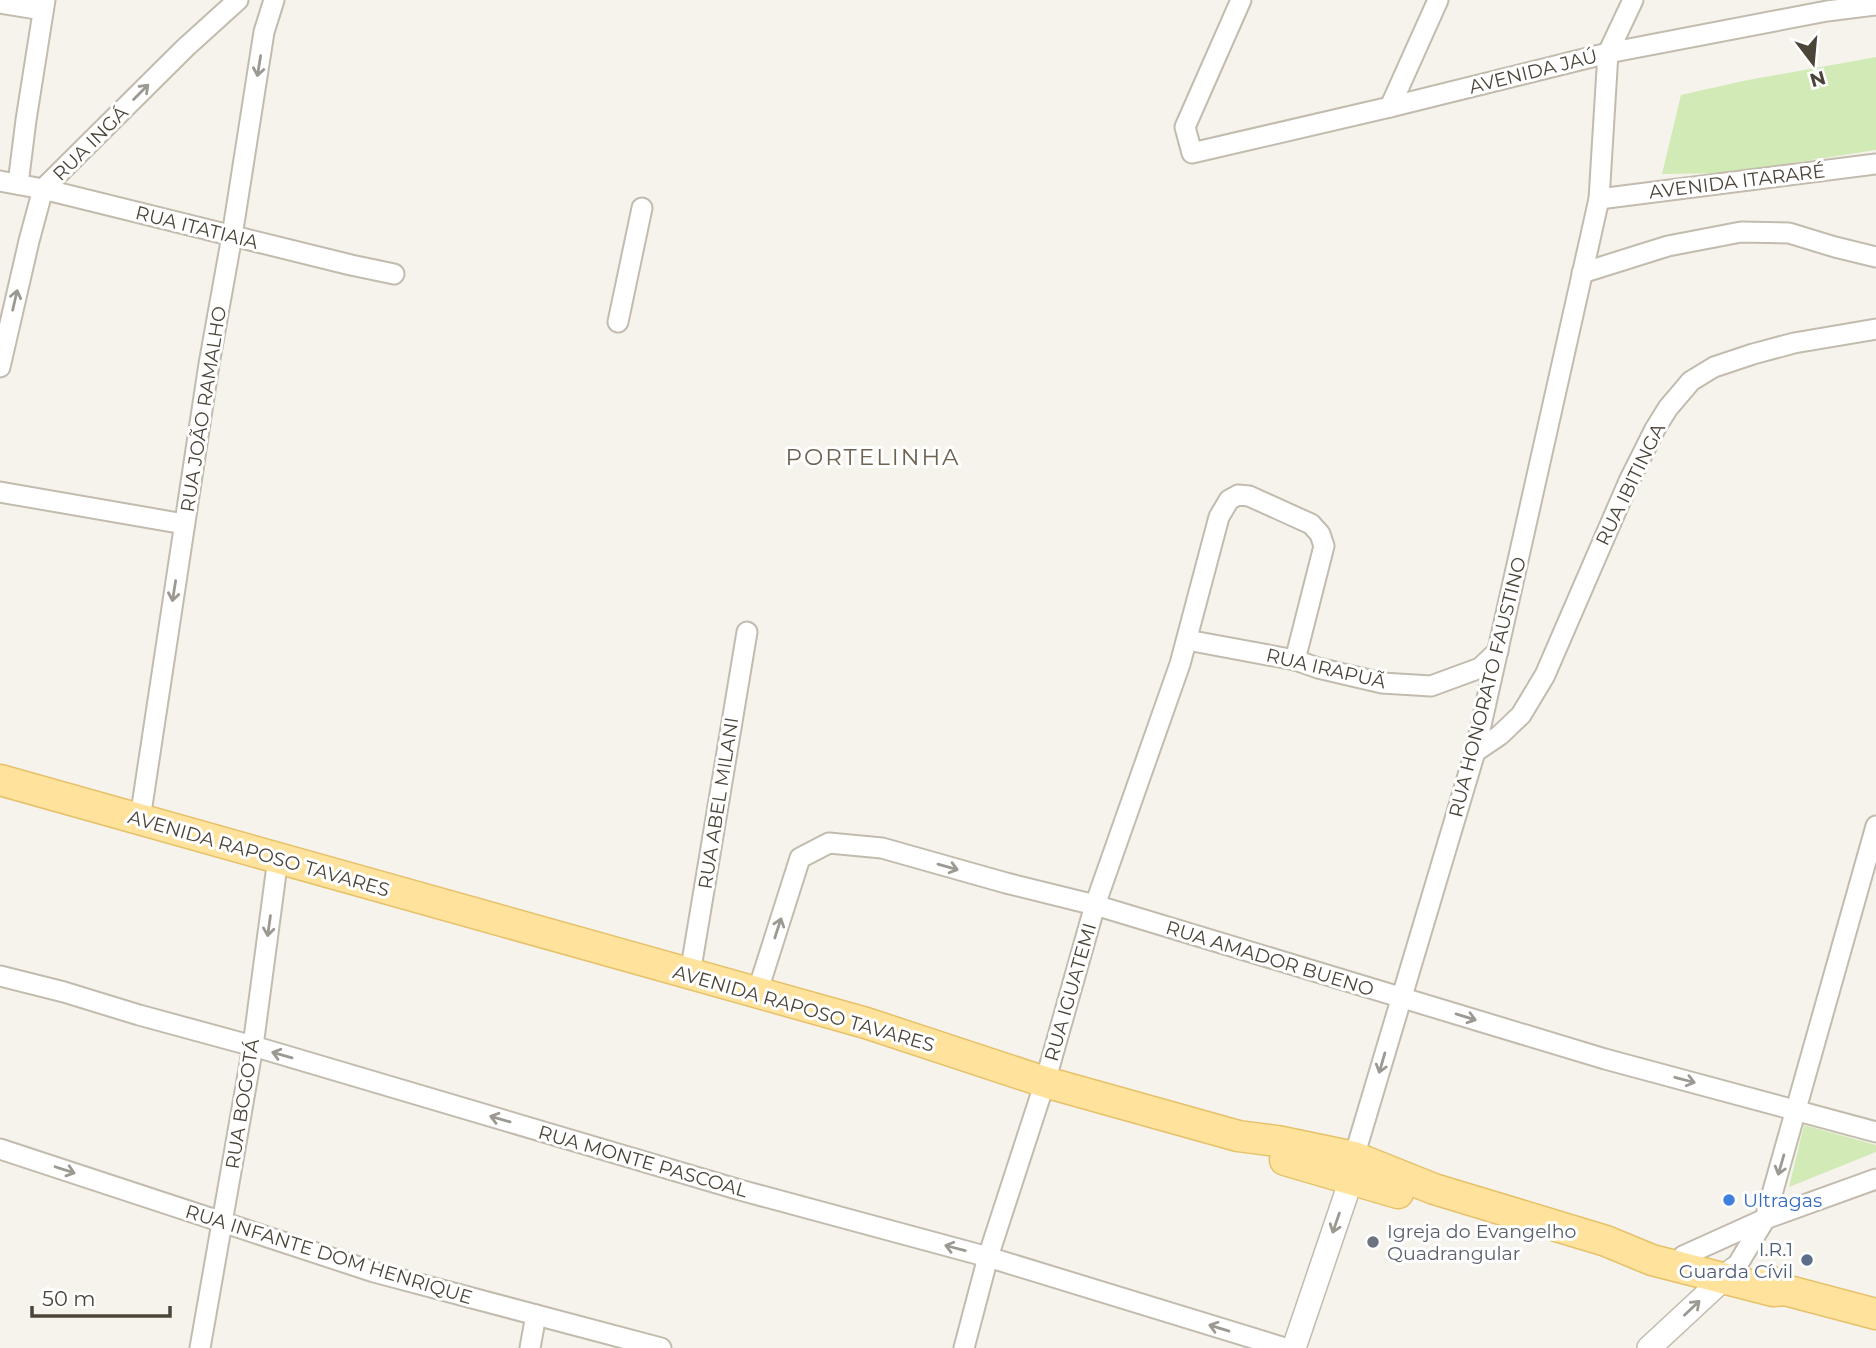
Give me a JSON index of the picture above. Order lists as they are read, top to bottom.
{
  "streets": {
    "main road": ["AVENIDA RAPOSO TAVARES"],
    "street": [
      "AVENIDA JAÚ",
      "RUA INGÁ",
      "AVENIDA ITARARÉ",
      "RUA ITATIAIA",
      "RUA JOÃO RAMALHO",
      "RUA IBITINGA",
      "RUA IRAPUÃ",
      "RUA HONORATO FAUSTINO",
      "RUA ABEL MILANI",
      "RUA AMADOR BUENO",
      "RUA IGUATEMI",
      "RUA BOGOTÁ",
      "RUA MONTE PASCOAL",
      "RUA INFANTE DOM HENRIQUE"
    ]
  },
  "crossings": [
    ["AVENIDA JAÚ", "RUA HONORATO FAUSTINO"],
    ["RUA INGÁ", "RUA ITATIAIA"],
    ["AVENIDA ITARARÉ", "RUA HONORATO FAUSTINO"],
    ["RUA ITATIAIA", "RUA JOÃO RAMALHO"],
    ["RUA JOÃO RAMALHO", "AVENIDA RAPOSO TAVARES"],
    ["RUA IBITINGA", "RUA HONORATO FAUSTINO"],
    ["RUA IRAPUÃ", "RUA HONORATO FAUSTINO"],
    ["RUA IRAPUÃ", "RUA IGUATEMI"],
    ["RUA HONORATO FAUSTINO", "AVENIDA RAPOSO TAVARES"],
    ["RUA HONORATO FAUSTINO", "RUA AMADOR BUENO"],
    ["RUA ABEL MILANI", "AVENIDA RAPOSO TAVARES"],
    ["AVENIDA RAPOSO TAVARES", "RUA AMADOR BUENO"],
    ["AVENIDA RAPOSO TAVARES", "RUA IGUATEMI"],
    ["AVENIDA RAPOSO TAVARES", "RUA BOGOTÁ"],
    ["RUA AMADOR BUENO", "RUA IGUATEMI"],
    ["RUA IGUATEMI", "RUA MONTE PASCOAL"],
    ["RUA BOGOTÁ", "RUA MONTE PASCOAL"],
    ["RUA BOGOTÁ", "RUA INFANTE DOM HENRIQUE"]
  ],
  "one_way": [
    "RUA JOÃO RAMALHO",
    "RUA AMADOR BUENO",
    "RUA BOGOTÁ",
    "RUA MONTE PASCOAL"
  ],
  "districts": ["PORTELINHA"],
  "places": ["Ultragas", "Igreja do Evangelho Quadrangular", "I.R.1 Guarda Cívil"],
  "scale_bar": "50 m",
  "north": "bottom"
}
